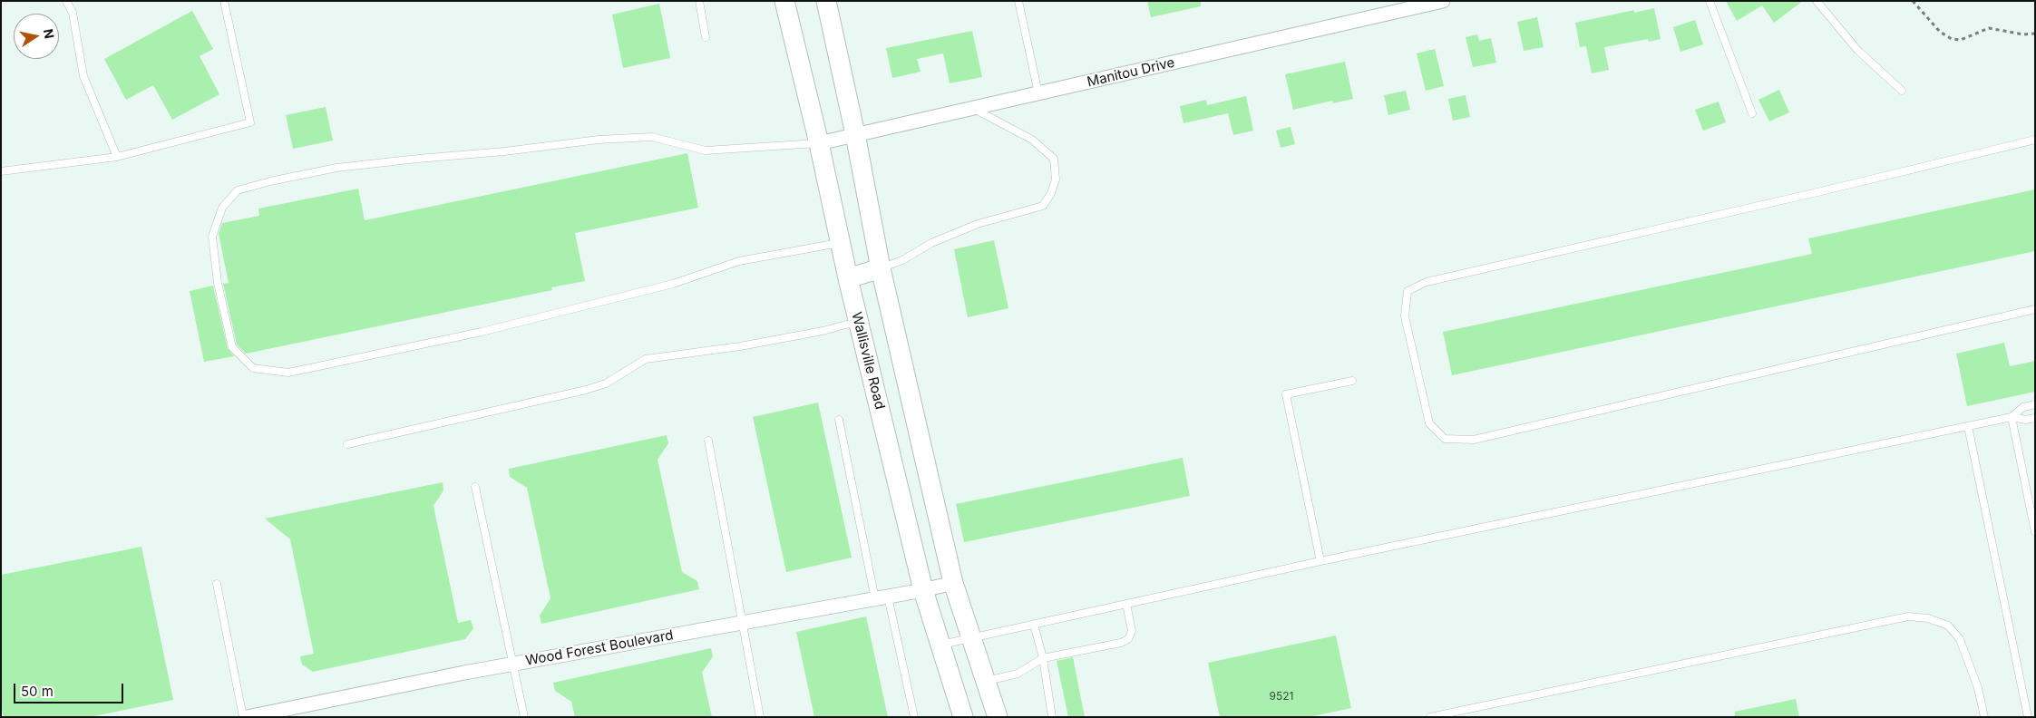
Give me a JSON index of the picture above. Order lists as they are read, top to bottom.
{
  "streets": {
    "main road": ["Wallisville Road"],
    "street": ["Manitou Drive", "Wood Forest Boulevard"]
  },
  "crossings": [
    ["Manitou Drive", "Wallisville Road"],
    ["Wallisville Road", "Wood Forest Boulevard"]
  ],
  "house_numbers": ["9521"],
  "scale_bar": "50 m",
  "north": "right"
}
